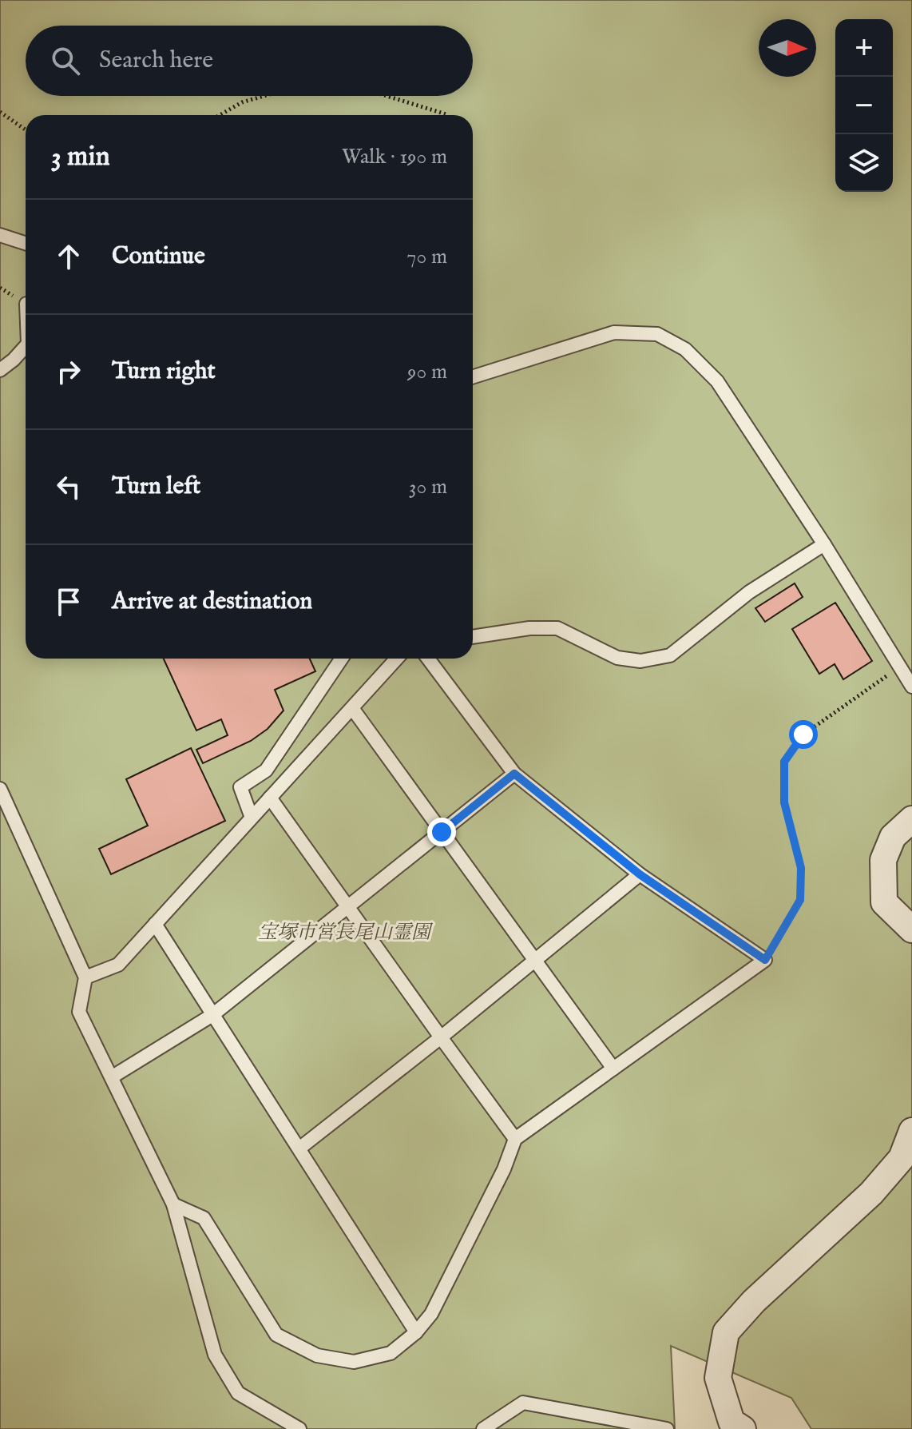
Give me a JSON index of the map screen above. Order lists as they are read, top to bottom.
{
  "parks": ["宝塚市営長尾山霊園"],
  "north": "right",
  "page": {
    "map_buttons": ["+", "−"],
    "search": "Search here",
    "heading": ["3 min", "Walk · 190 m"],
    "list": [
      ["Continue", "70 m"],
      ["Turn right", "90 m"],
      ["Turn left", "30 m"],
      "Arrive at destination"
    ]
  }
}
